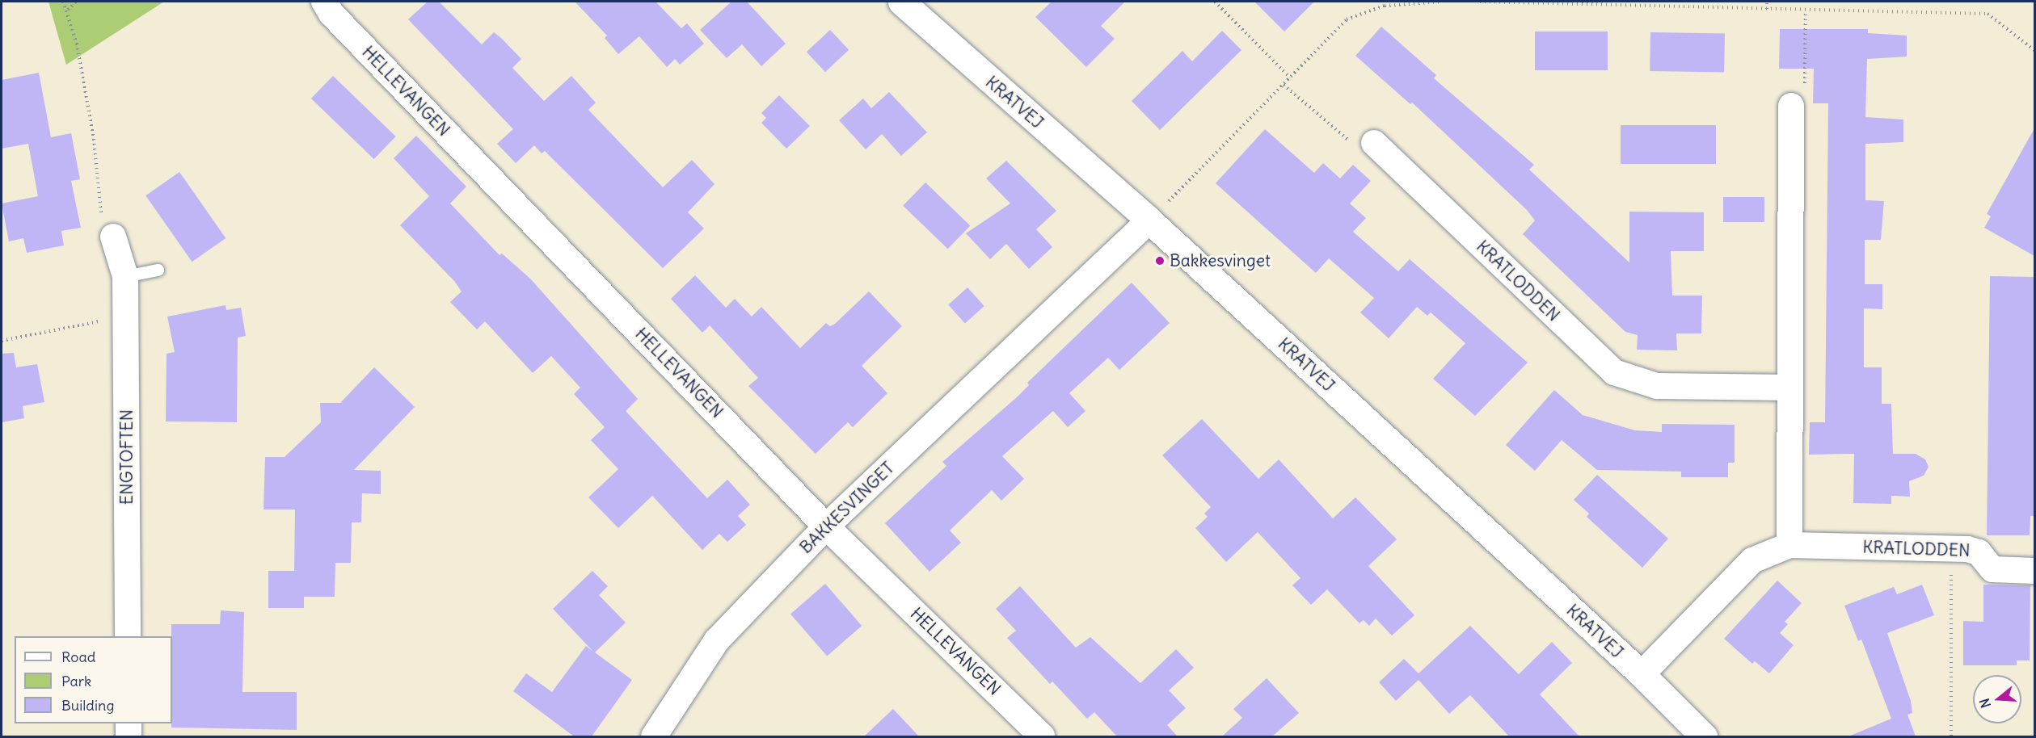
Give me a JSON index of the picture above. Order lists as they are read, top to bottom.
{
  "streets": {
    "street": [
      "HELLEVANGEN",
      "KRATVEJ",
      "KRATLODDEN",
      "ENGTOFTEN",
      "BAKKESVINGET"
    ]
  },
  "crossings": [
    ["HELLEVANGEN", "BAKKESVINGET"],
    ["KRATVEJ", "KRATLODDEN"],
    ["KRATVEJ", "BAKKESVINGET"]
  ],
  "places": ["Bakkesvinget"],
  "legend": ["Road", "Park", "Building"],
  "north": "left"
}
